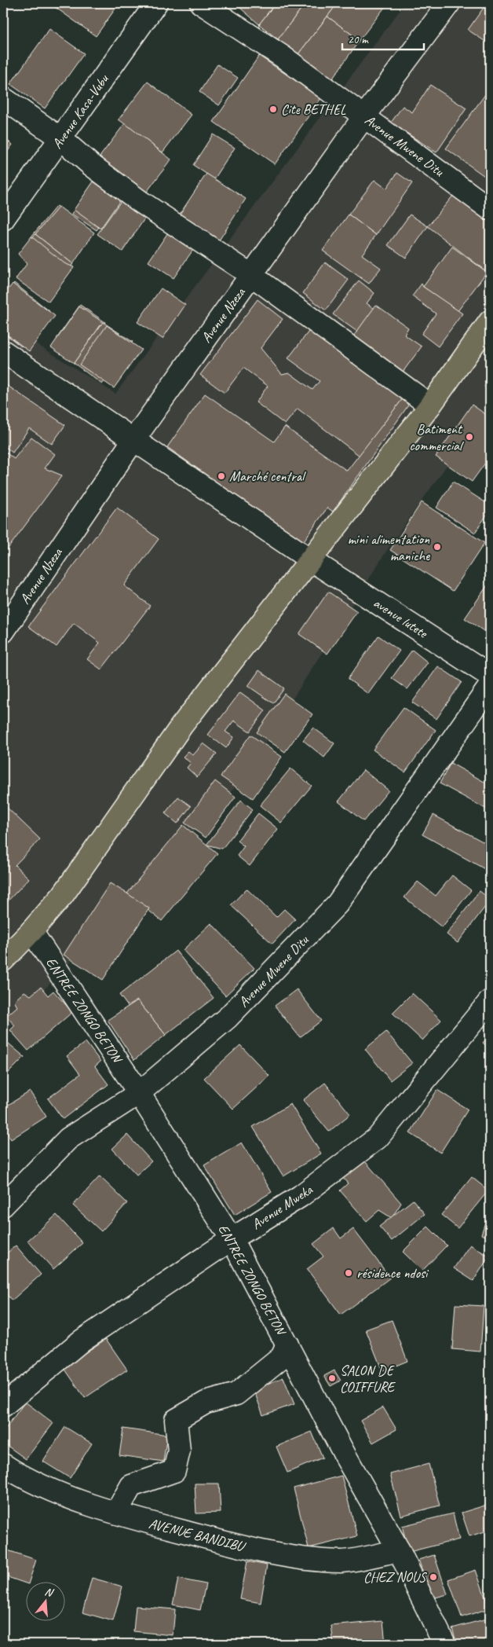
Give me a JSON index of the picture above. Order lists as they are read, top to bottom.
{
  "streets": {
    "street": [
      "Avenue Kasa-Vubu",
      "Avenue Mwene Ditu",
      "Avenue Nzeza",
      "avenue lutete",
      "ENTREE ZONGO BETON",
      "Avenue Mweka",
      "AVENUE BANDIBU"
    ]
  },
  "crossings": [
    ["Avenue Mwene Ditu", "Avenue Nzeza"],
    ["Avenue Mwene Ditu", "ENTREE ZONGO BETON"],
    ["Avenue Nzeza", "avenue lutete"],
    ["ENTREE ZONGO BETON", "Avenue Mweka"],
    ["ENTREE ZONGO BETON", "AVENUE BANDIBU"]
  ],
  "places": [
    "Cite BETHEL",
    "Batiment commercial",
    "Marché central",
    "mini alimentation maniche",
    "résidence ndosi",
    "SALON DE COIFFURE",
    "CHEZ NOUS"
  ],
  "scale_bar": "20 m",
  "north": "top"
}
